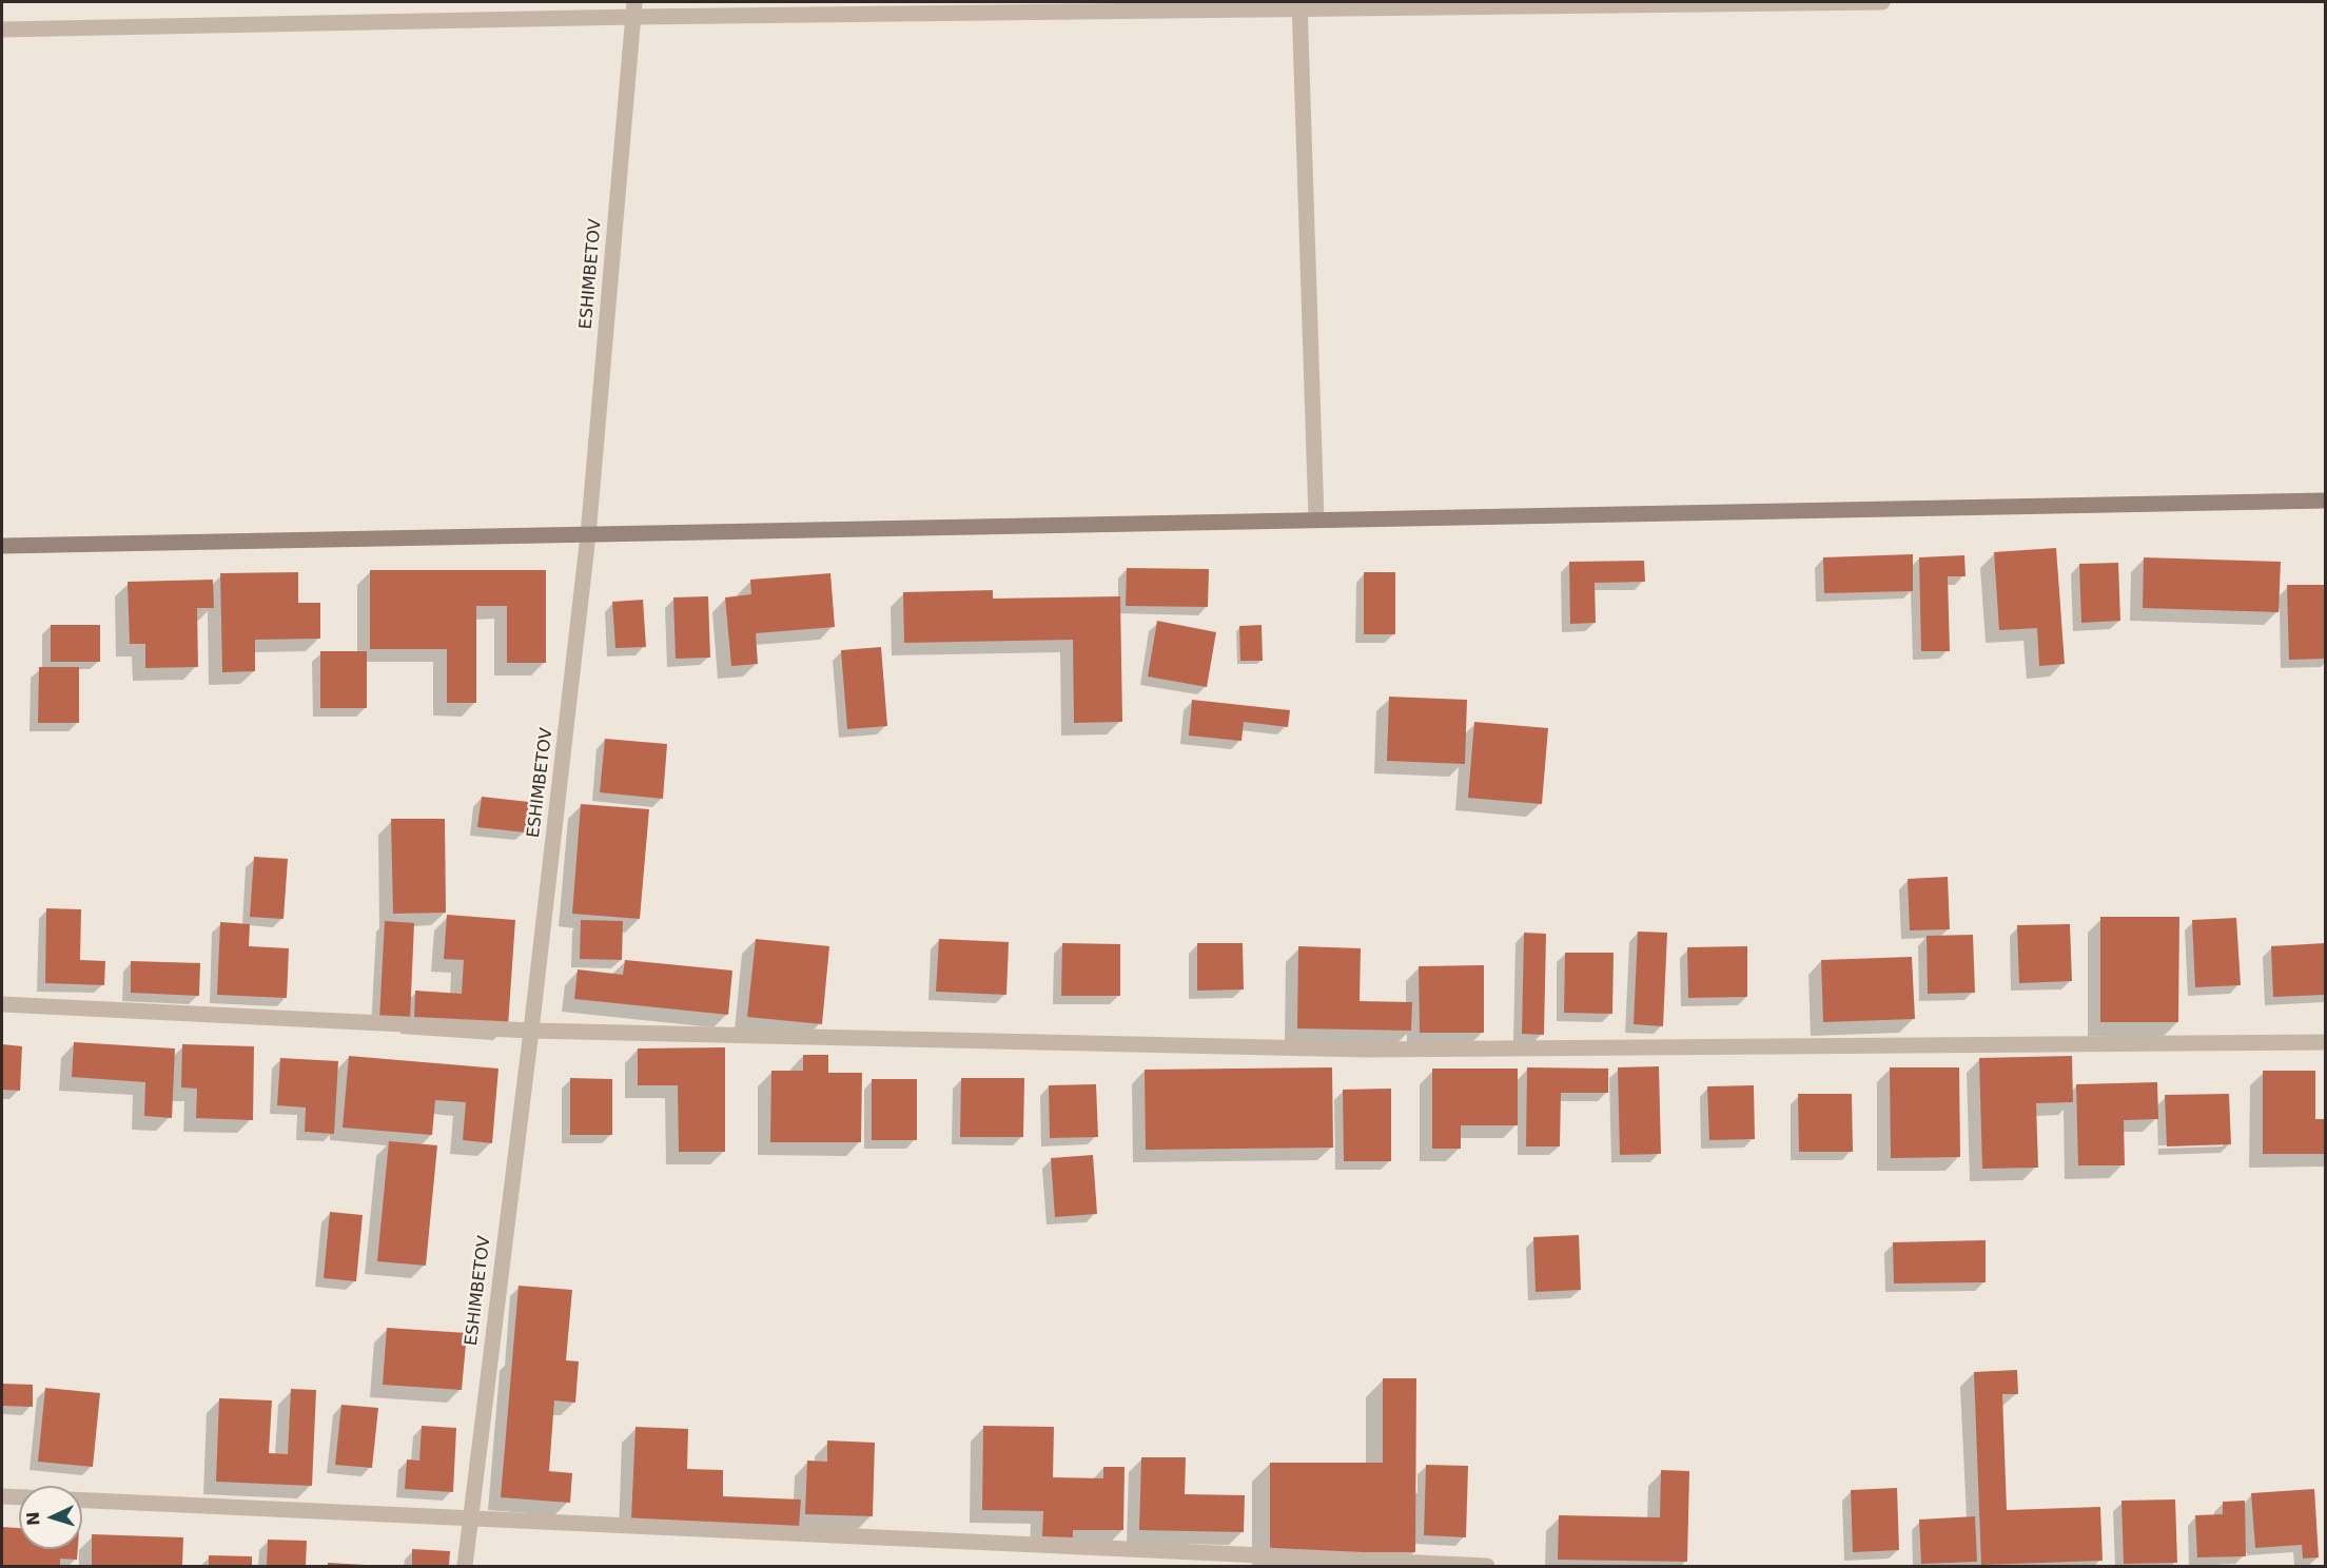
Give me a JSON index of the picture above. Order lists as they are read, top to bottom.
{
  "streets": {
    "street": ["ESHIMBETOV"]
  },
  "north": "left"
}
